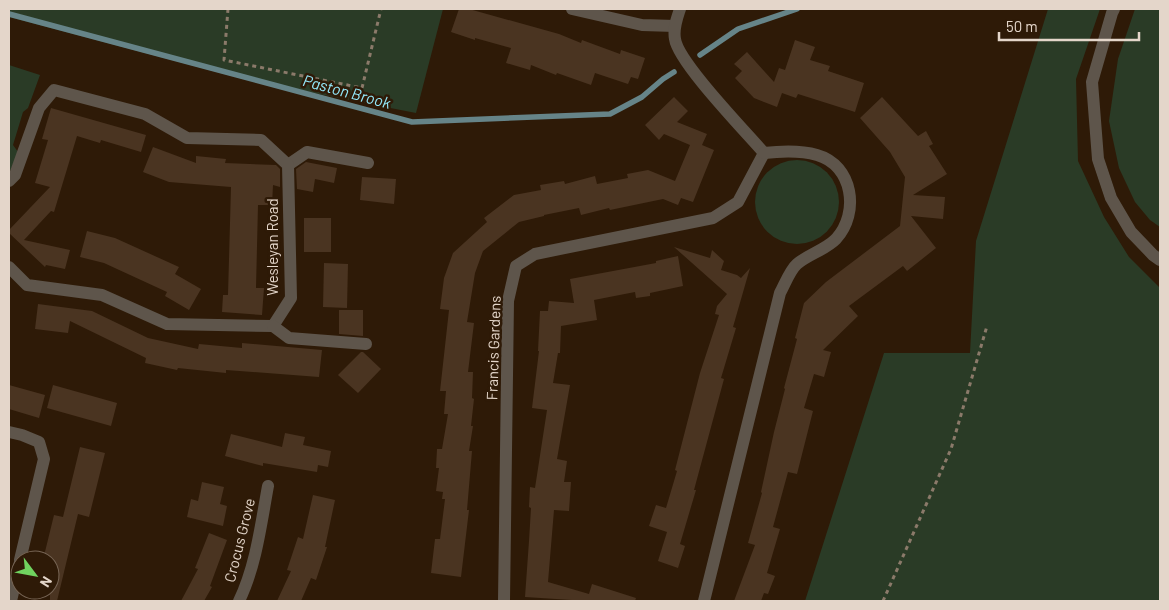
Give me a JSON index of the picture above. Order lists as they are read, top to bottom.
{
  "streets": {
    "street": ["Wesleyan Road", "Francis Gardens", "Crocus Grove"]
  },
  "water": ["Paston Brook"],
  "scale_bar": "50 m",
  "north": "bottom right"
}
